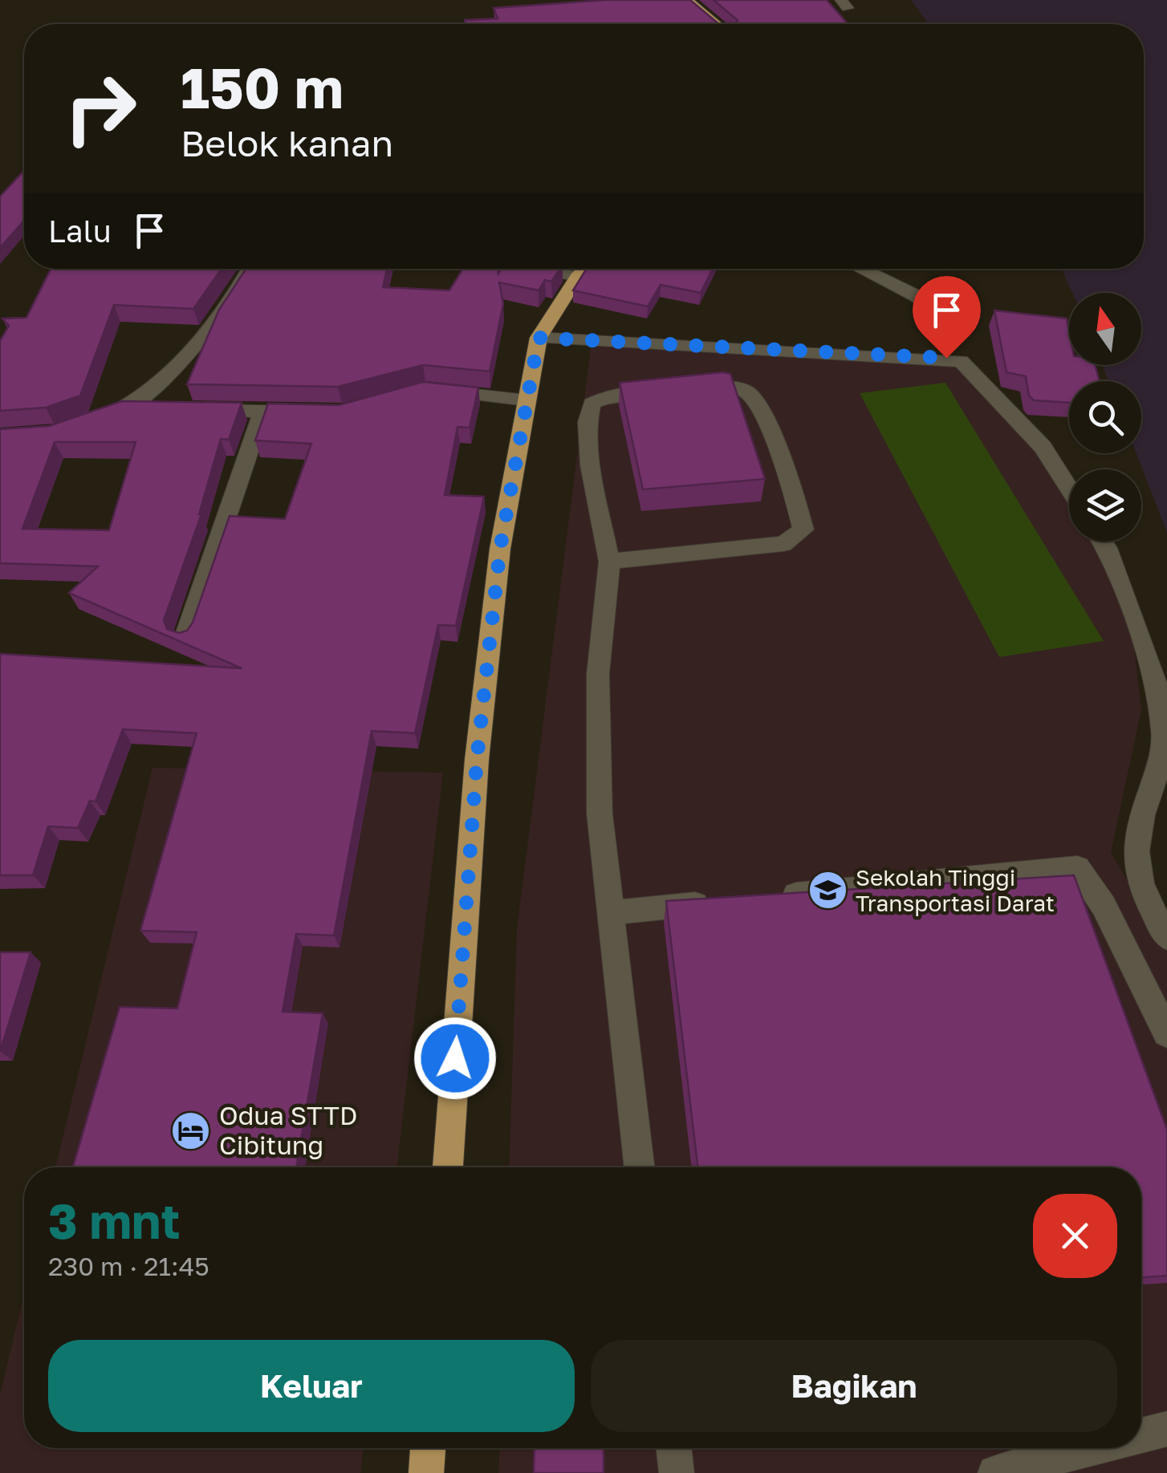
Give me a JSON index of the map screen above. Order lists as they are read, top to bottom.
{
  "places": {
    "school or university": ["Sekolah Tinggi Transportasi Darat"],
    "hotel": ["Odua STTD Cibitung"]
  },
  "north": "top",
  "page": {
    "turn": ["150 m", "Belok kanan"],
    "then": "Lalu",
    "heading": ["3 mnt", "230 m · 21:45"],
    "buttons": ["Keluar", "Bagikan"]
  }
}
